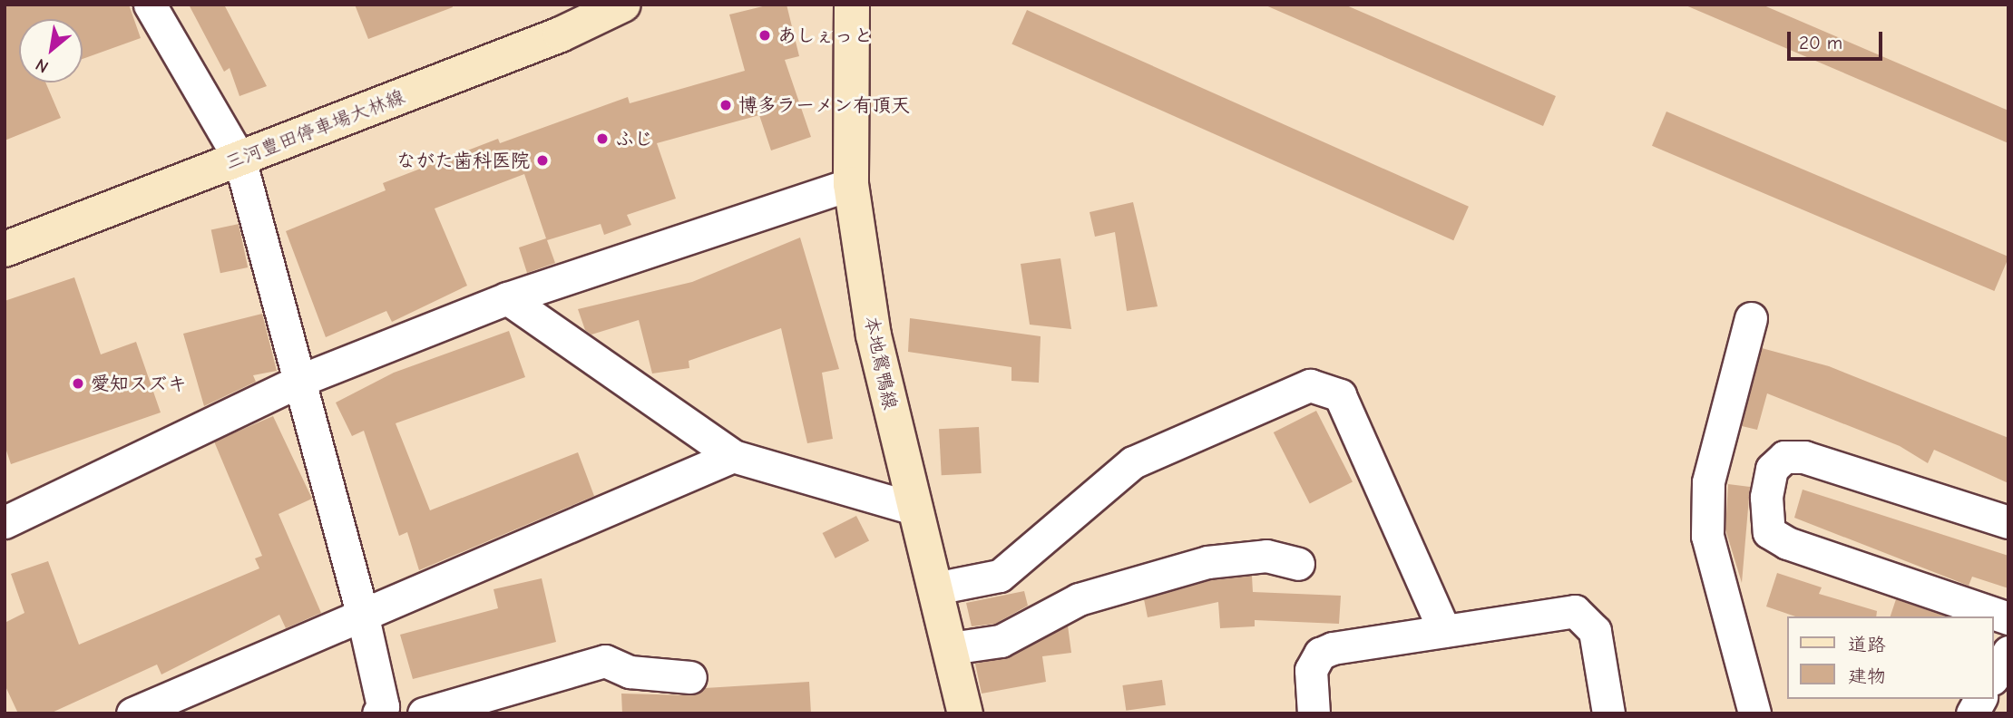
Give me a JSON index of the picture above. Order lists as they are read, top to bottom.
{
  "streets": {
    "main road": ["三河豊田停車場大林線", "本地鴛鴨線"]
  },
  "places": [
    "あしぇっと",
    "博多ラーメン有頂天",
    "ふじ",
    "ながた歯科医院",
    "愛知スズキ"
  ],
  "legend": ["道路", "建物"],
  "scale_bar": "20 m",
  "north": "bottom left"
}
